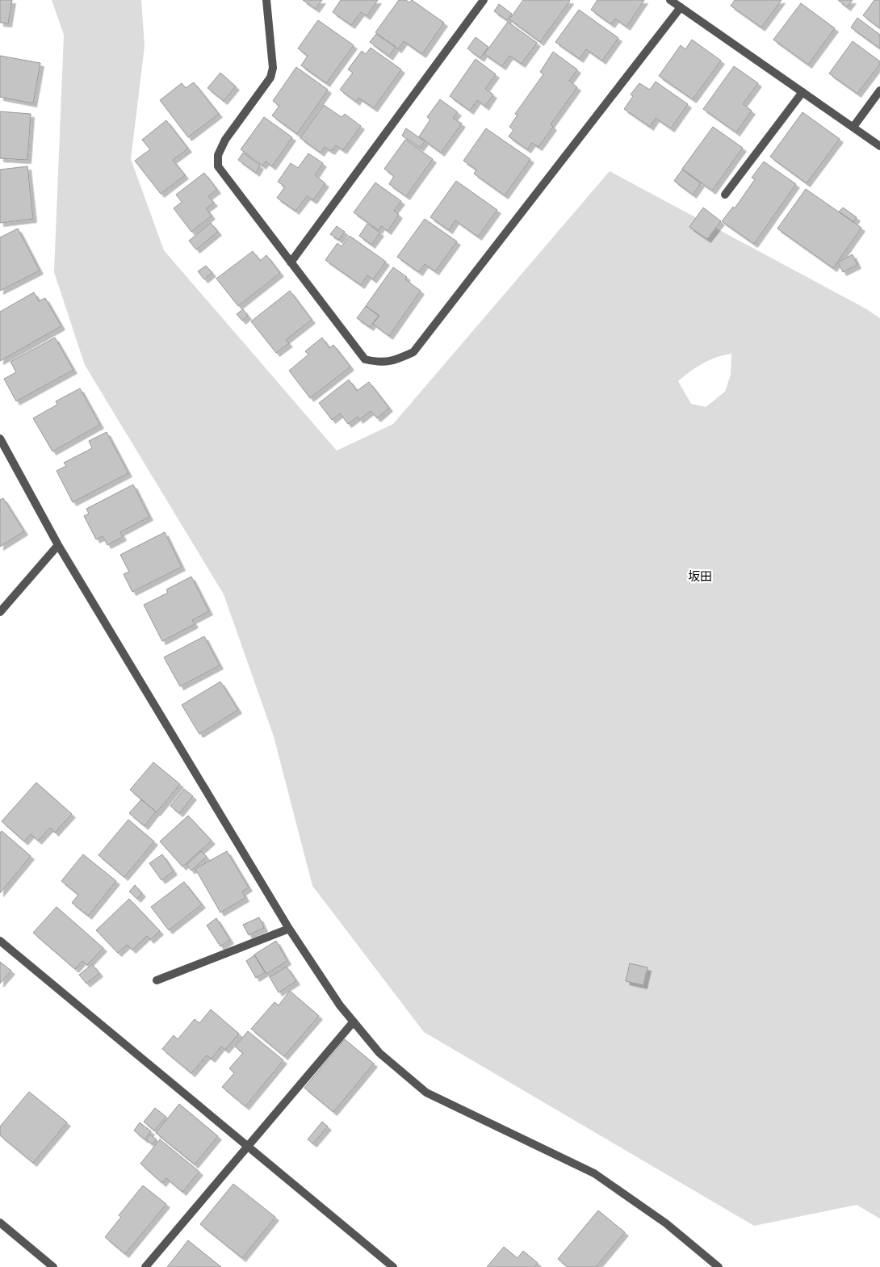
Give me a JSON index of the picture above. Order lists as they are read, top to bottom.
{
  "districts": ["坂田"]
}
